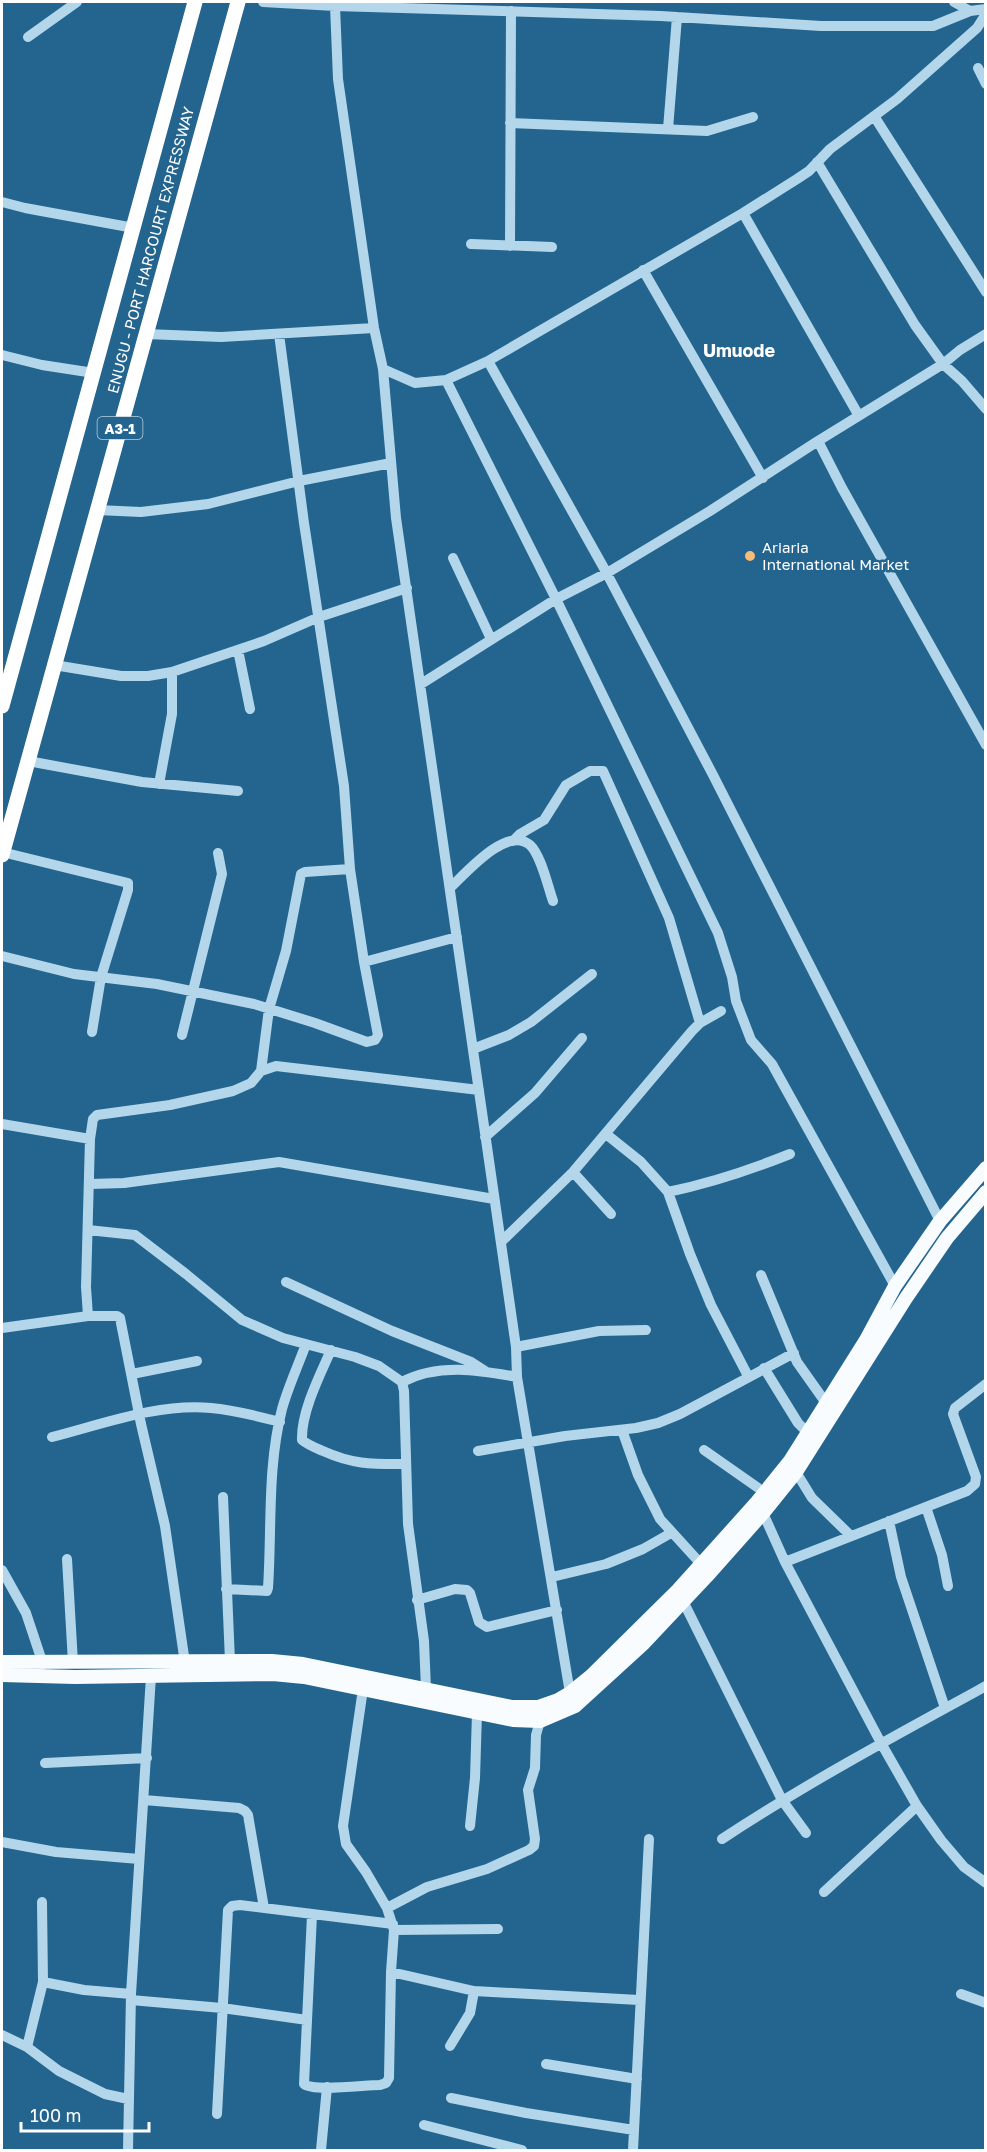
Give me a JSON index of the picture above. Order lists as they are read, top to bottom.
{
  "streets": {
    "highway": ["ENUGU - PORT HARCOURT EXPRESSWAY", "A3-1"]
  },
  "districts": ["Umuode"],
  "places": ["Ariaria International Market"],
  "scale_bar": "100 m"
}
